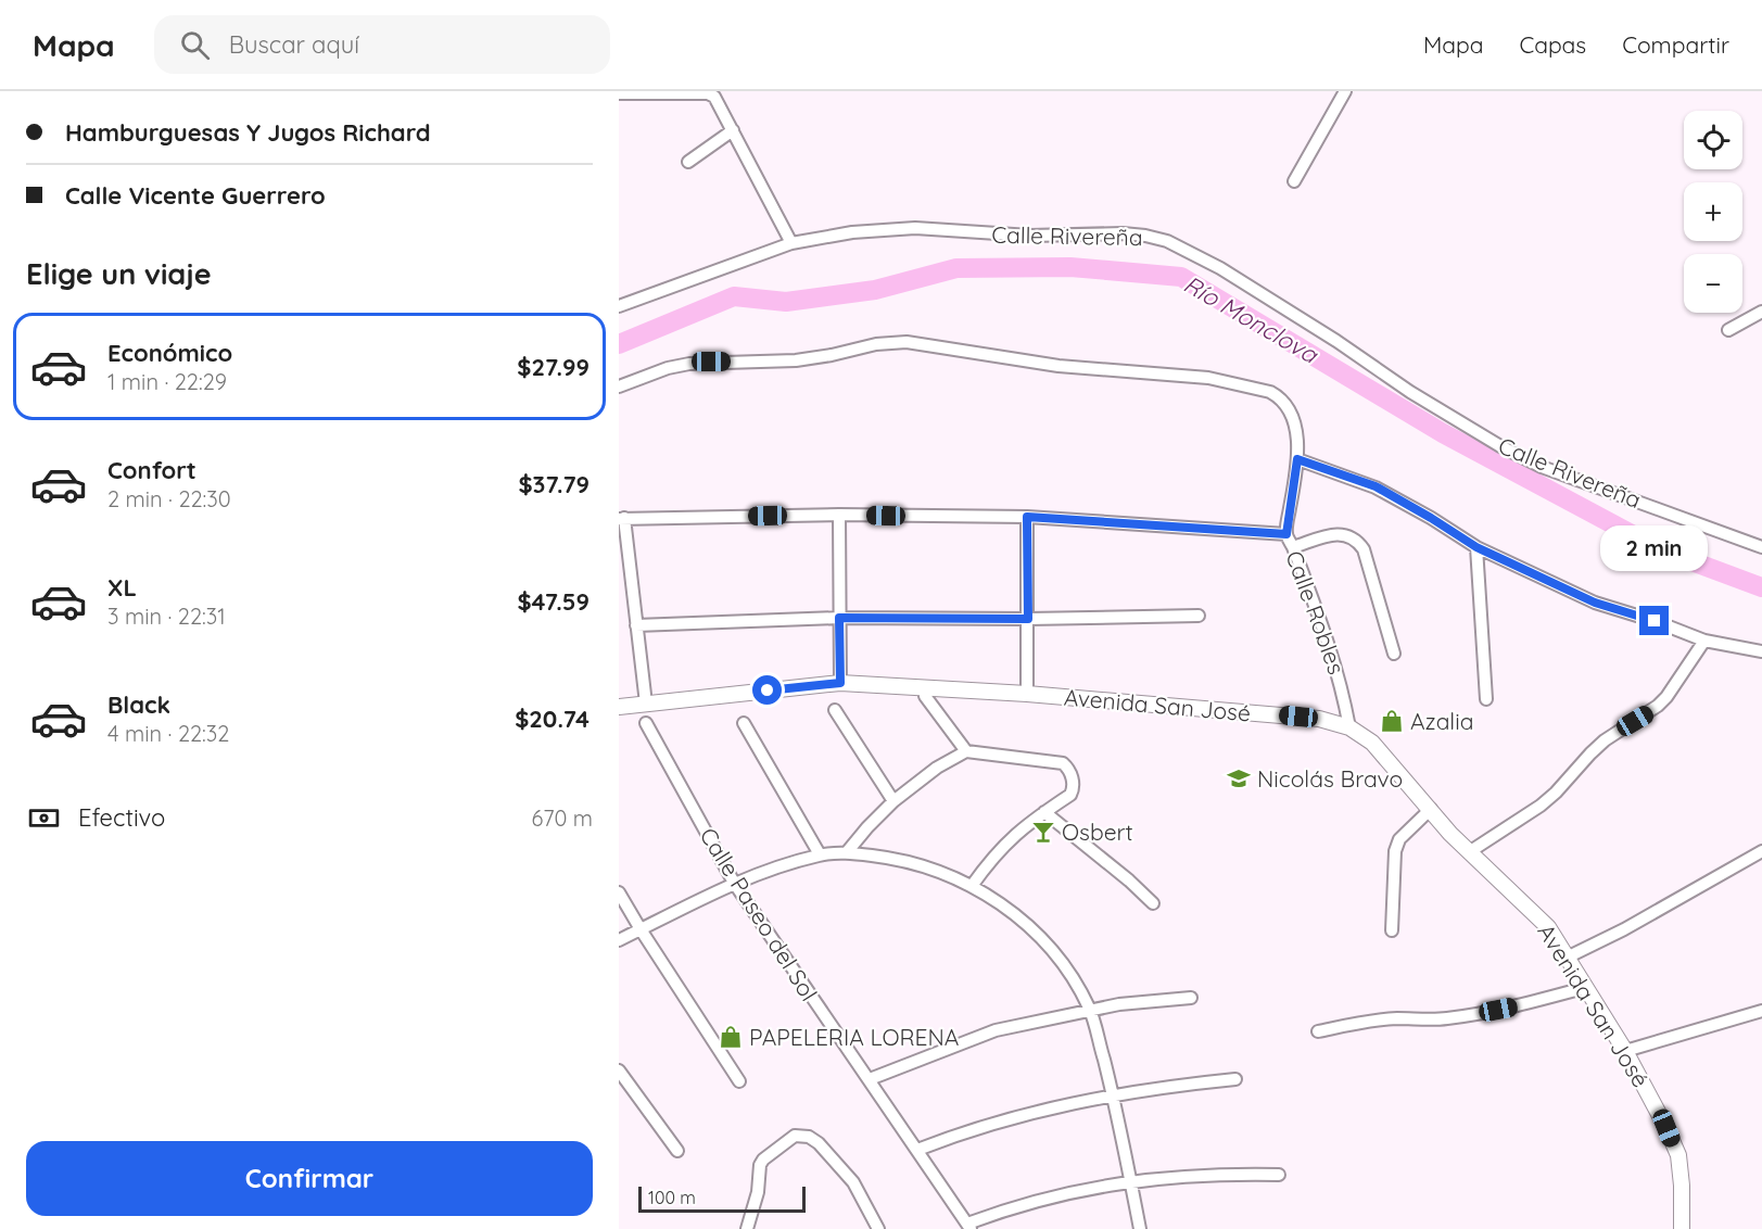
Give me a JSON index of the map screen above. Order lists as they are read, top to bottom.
{
  "streets": {
    "street": [
      "Calle Rivereña",
      "Calle Robles",
      "Avenida San José",
      "Calle Paseo del Sol"
    ]
  },
  "crossings": [
    ["Calle Robles", "Avenida San José"]
  ],
  "water": ["Río Monclova"],
  "places": {
    "shop": ["Azalia", "PAPELERIA LORENA"],
    "school or university": ["Nicolás Bravo"],
    "bar": ["Osbert"]
  },
  "scale_bar": "100 m",
  "page": {
    "header": "Mapa",
    "search": "Buscar aquí",
    "nav": ["Mapa", "Capas", "Compartir"],
    "banner": ["Hamburguesas Y Jugos Richard", "Calle Vicente Guerrero"],
    "map_buttons": ["+", "−"],
    "heading": "Elige un viaje",
    "list": [
      {
        "name": "Económico",
        "note": "1 min · 22:29",
        "value": "$27.99"
      },
      {
        "name": "Confort",
        "note": "2 min · 22:30",
        "value": "$37.79"
      },
      {
        "name": "XL",
        "note": "3 min · 22:31",
        "value": "$47.59"
      },
      {
        "name": "Black",
        "note": "4 min · 22:32",
        "value": "$20.74"
      }
    ],
    "bubble": "2 min",
    "pay": ["Efectivo", "670 m"],
    "buttons": "Confirmar",
    "scale": "100 m"
  }
}
